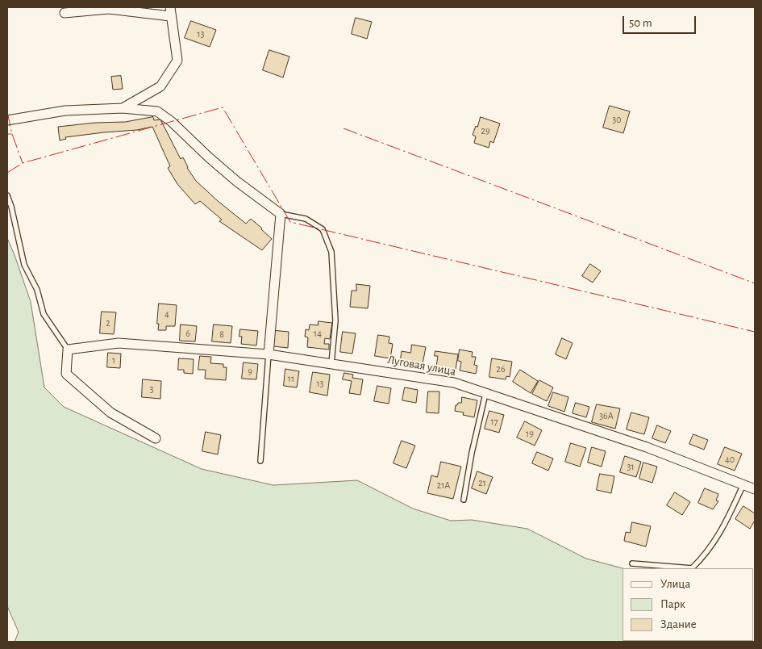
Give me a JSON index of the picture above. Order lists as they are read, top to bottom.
{
  "streets": {
    "street": ["Луговая улица"]
  },
  "house_numbers": [
    "13",
    "30",
    "29",
    "4",
    "2",
    "6",
    "14",
    "8",
    "1",
    "26",
    "9",
    "11",
    "13",
    "3",
    "36А",
    "17",
    "19",
    "40",
    "31",
    "21",
    "21А"
  ],
  "legend": ["Улица", "Парк", "Здание"],
  "scale_bar": "50 m"
}
